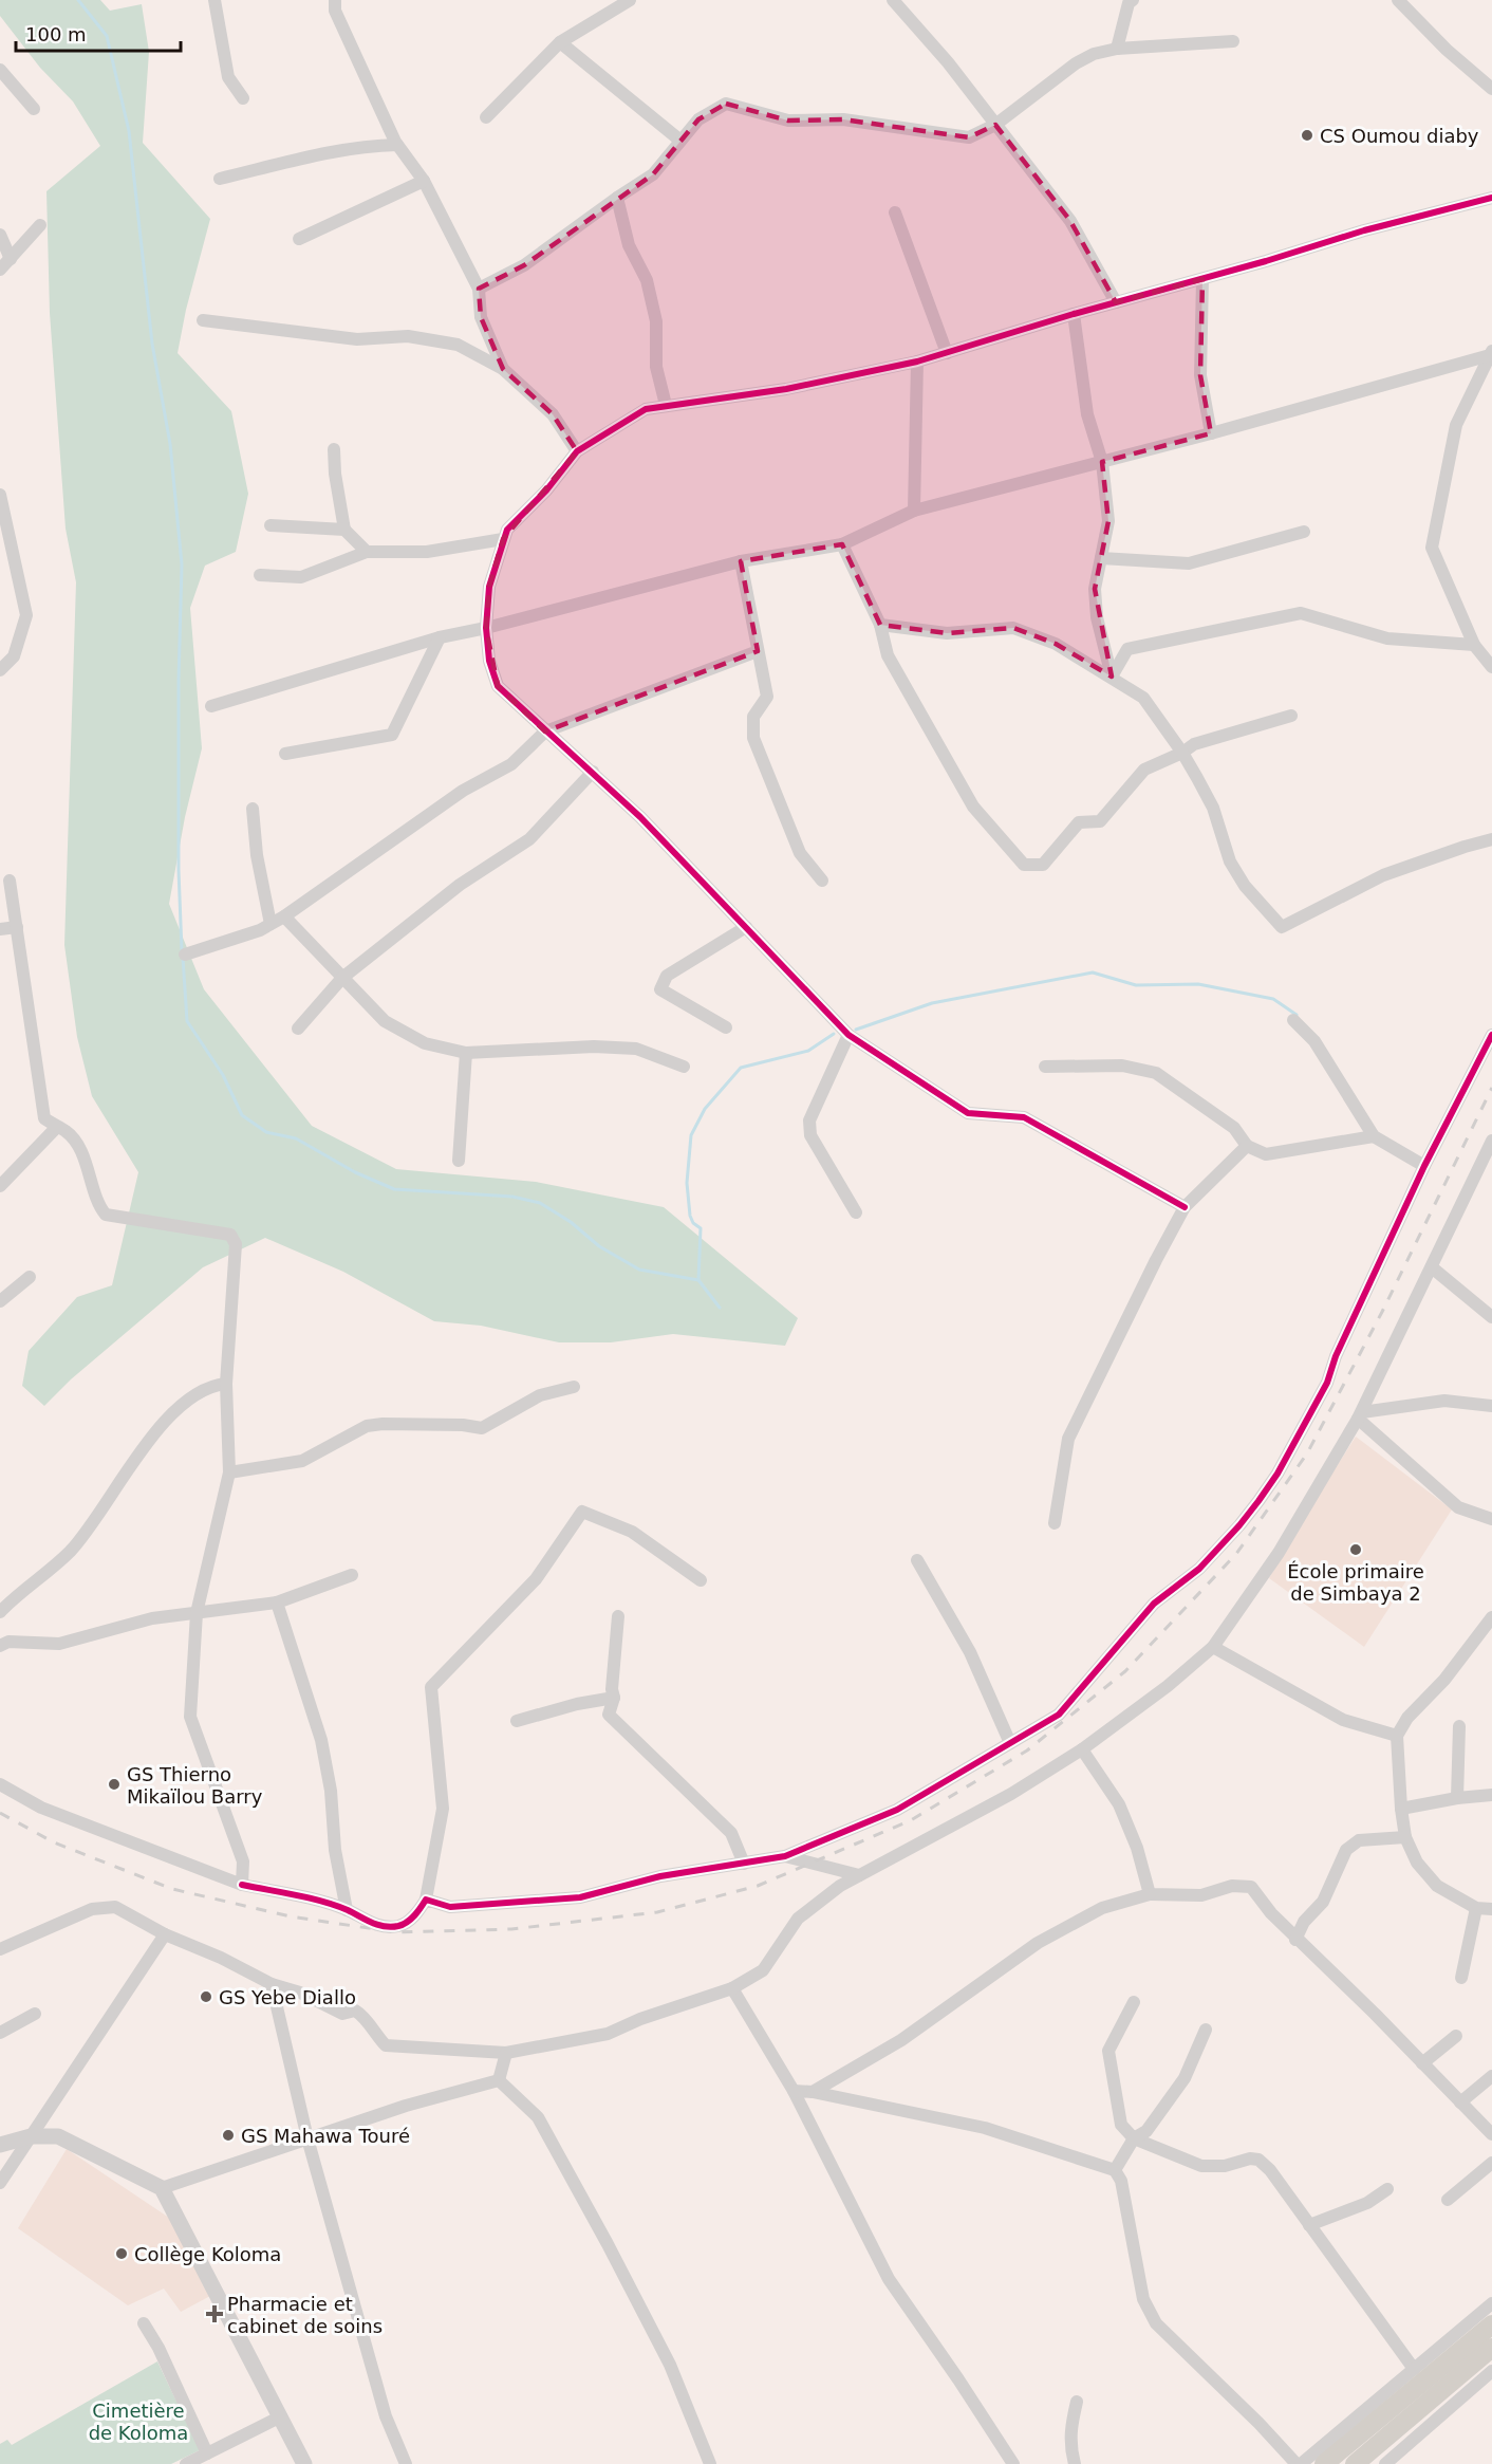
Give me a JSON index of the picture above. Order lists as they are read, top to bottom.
{
  "parks": ["Cimetière de Koloma"],
  "places": {
    "other": [
      "CS Oumou diaby",
      "École primaire de Simbaya 2",
      "GS Thierno Mikaïlou Barry",
      "GS Yebe Diallo",
      "GS Mahawa Touré",
      "Collège Koloma"
    ],
    "health": ["Pharmacie et cabinet de soins"]
  },
  "scale_bar": "100 m"
}
